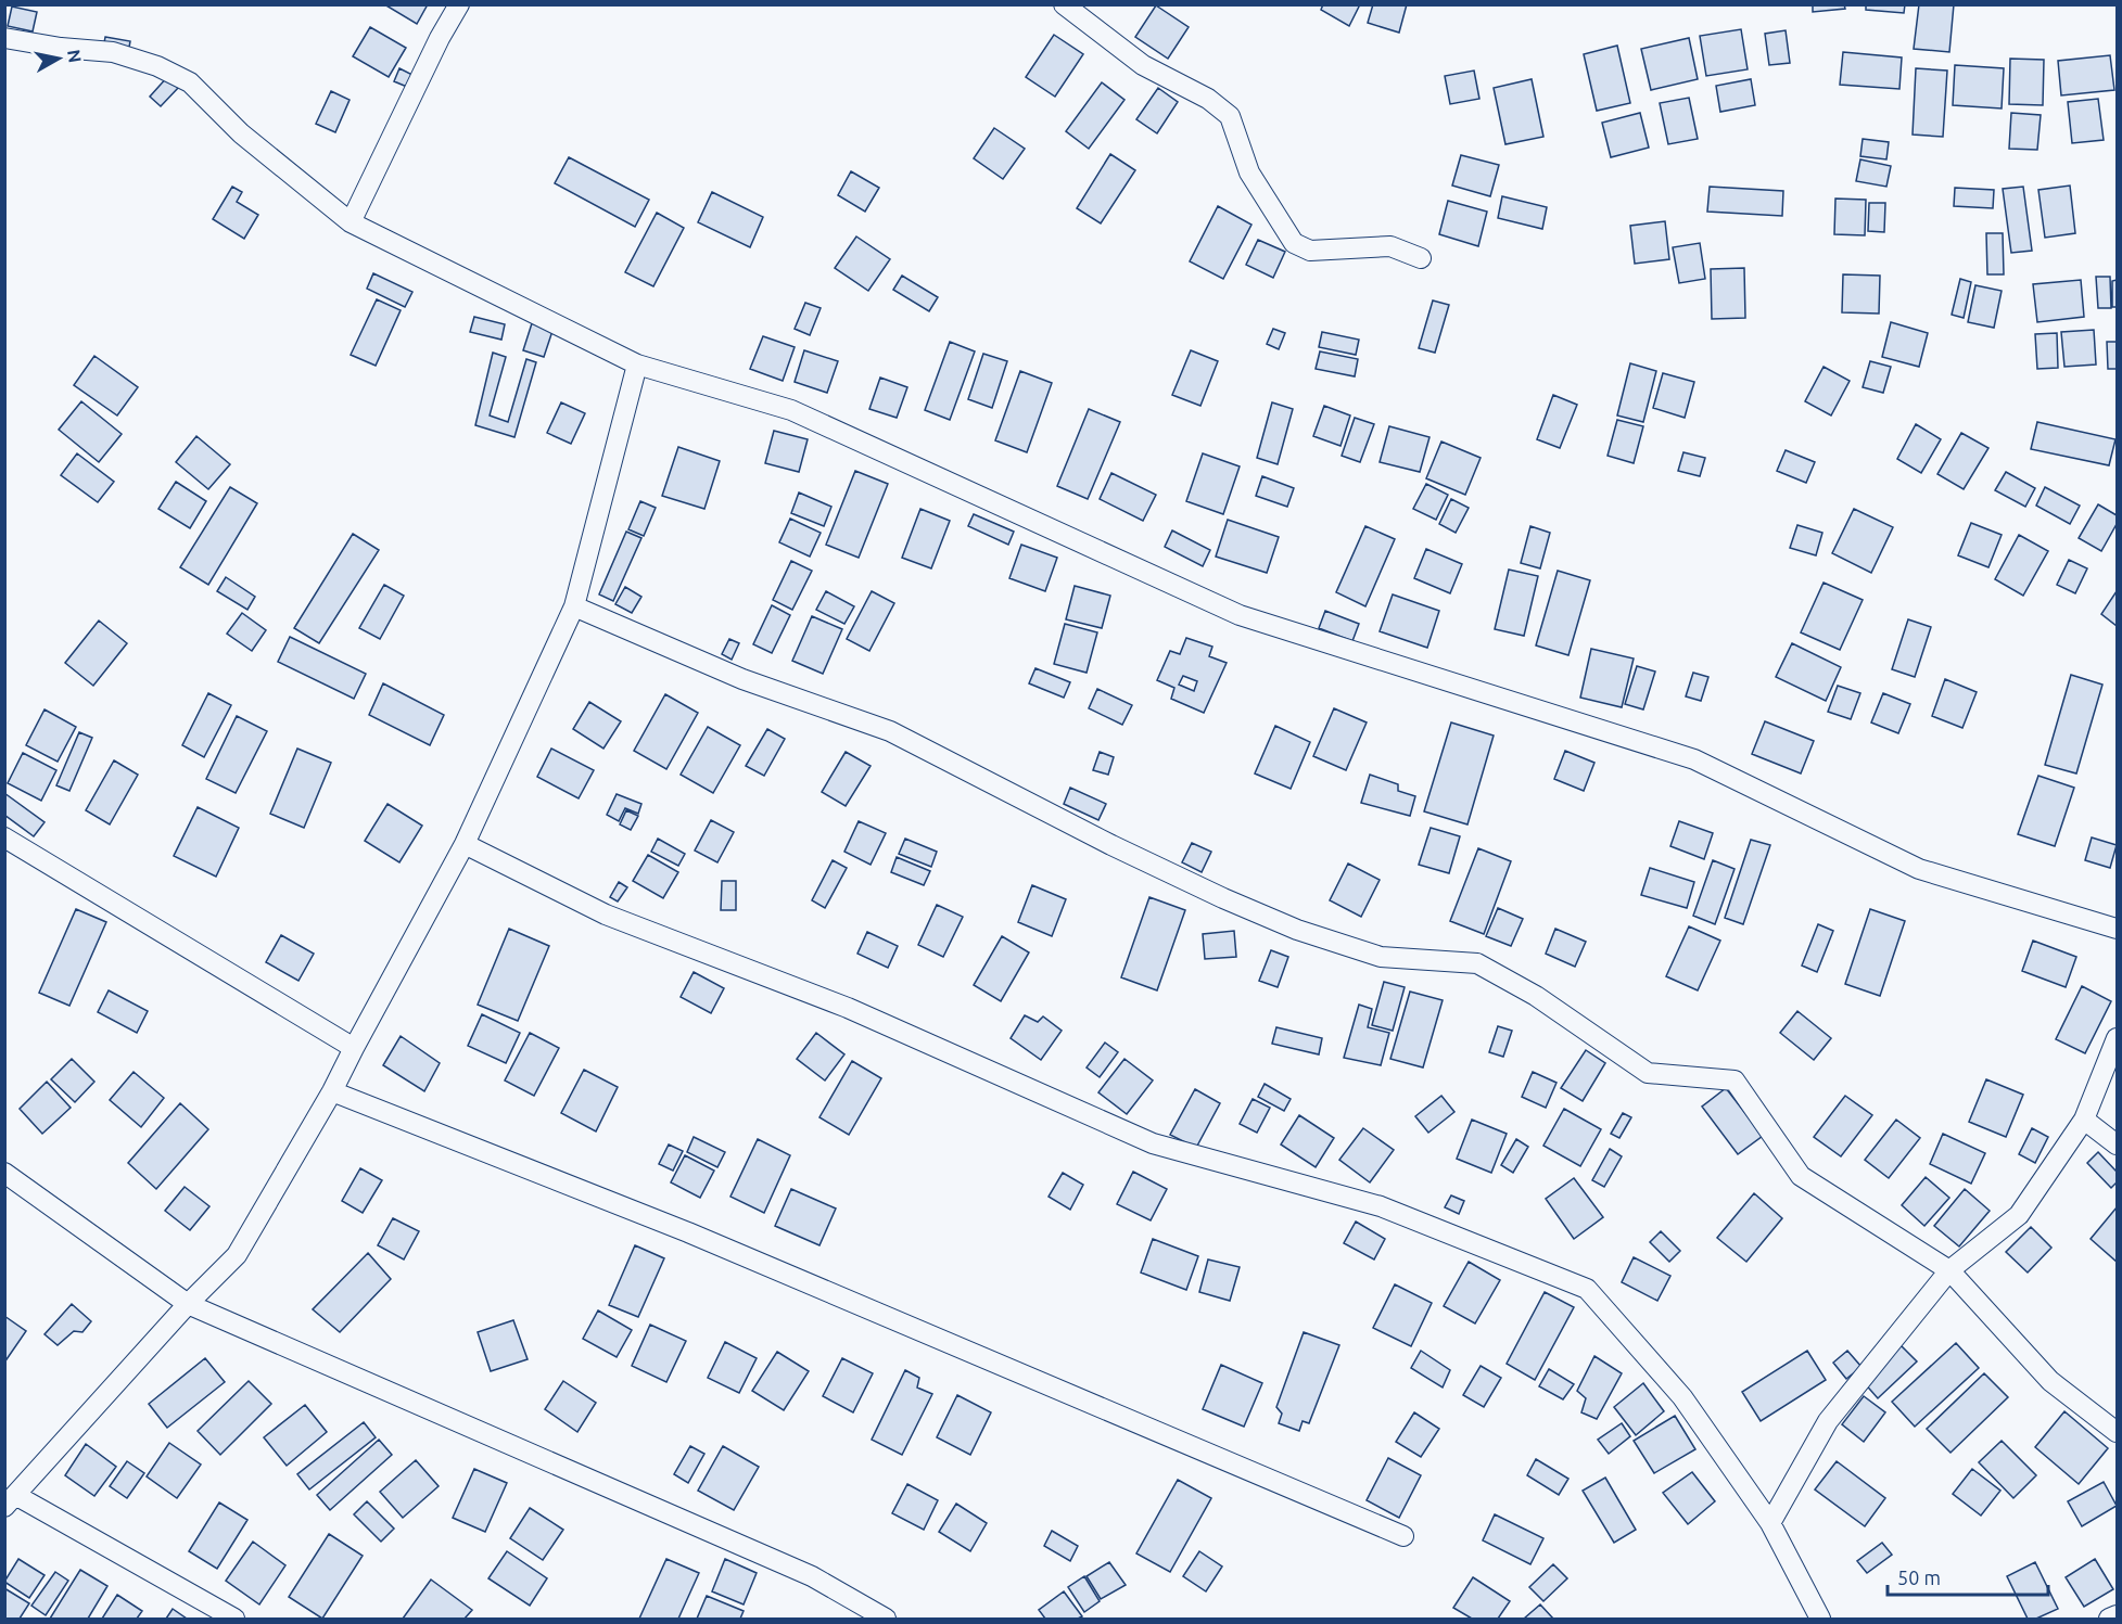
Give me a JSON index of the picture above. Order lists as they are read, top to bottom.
{
  "scale_bar": "50 m",
  "north": "right"
}
